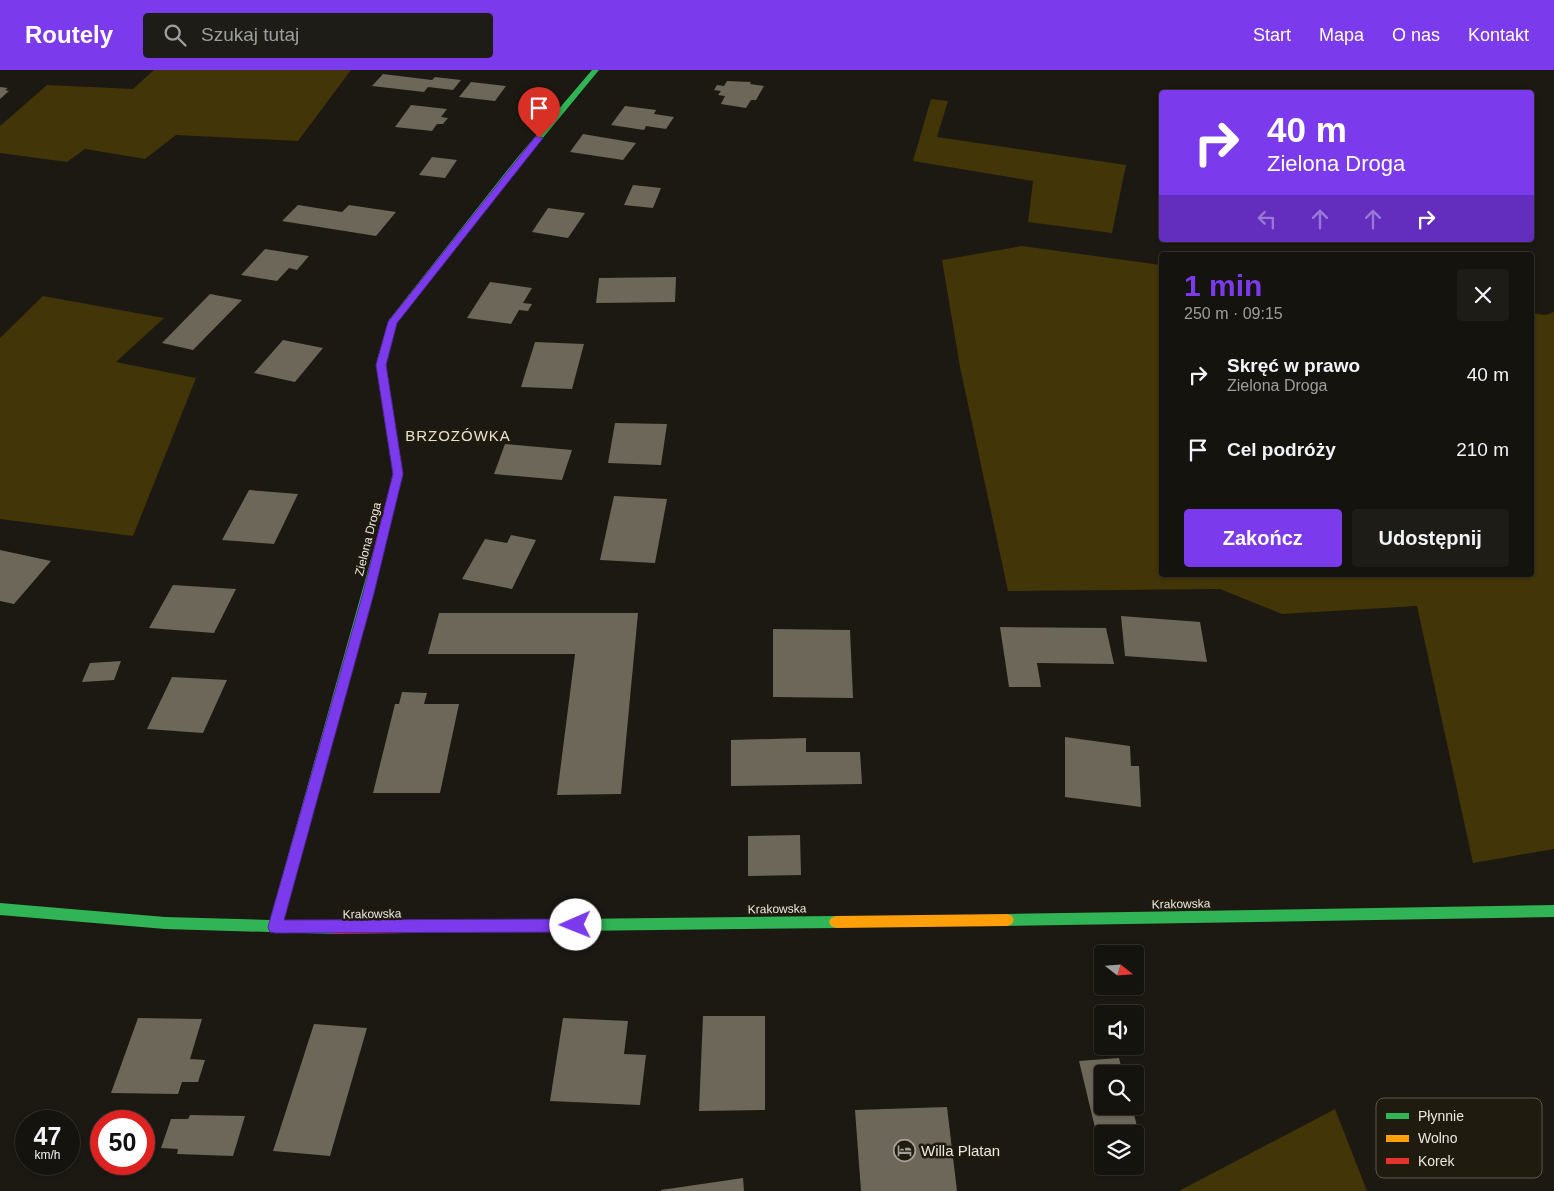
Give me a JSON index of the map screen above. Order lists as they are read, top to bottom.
{
  "streets": {
    "street": ["Zielona Droga", "Krakowska"]
  },
  "crossings": [
    ["Zielona Droga", "Krakowska"]
  ],
  "districts": ["BRZOZÓWKA"],
  "places": {
    "hotel": ["Willa Platan"]
  },
  "legend": ["Płynnie", "Wolno", "Korek"],
  "north": "right",
  "page": {
    "header": "Routely",
    "search": "Szukaj tutaj",
    "nav": [
      "Start",
      "Mapa",
      "O nas",
      "Kontakt"
    ],
    "turn": ["40 m", "Zielona Droga"],
    "heading": ["1 min", "250 m · 09:15"],
    "list": [
      {
        "name": "Skręć w prawo",
        "note": "Zielona Droga",
        "value": "40 m"
      },
      {
        "name": "Cel podróży",
        "value": "210 m"
      }
    ],
    "buttons": ["Zakończ", "Udostępnij"],
    "speed": "47 km/h",
    "limit": "50"
  }
}
